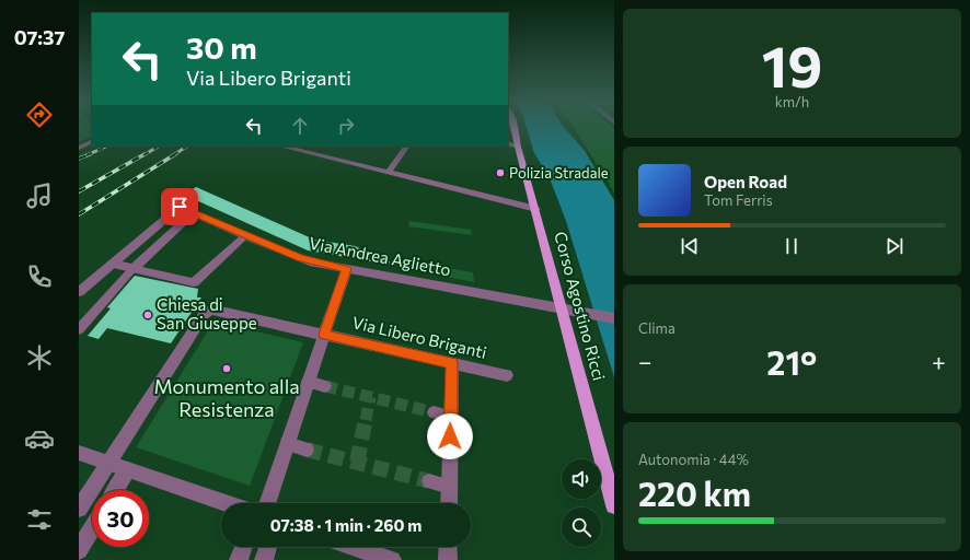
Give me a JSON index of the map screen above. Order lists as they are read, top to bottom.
{
  "streets": {
    "main road": ["Corso Agostino Ricci"],
    "street": ["Via Andrea Aglietto", "Via Libero Briganti"]
  },
  "crossings": [
    ["Via Andrea Aglietto", "Corso Agostino Ricci"]
  ],
  "places": ["Polizia Stradale", "Chiesa di San Giuseppe", "Monumento alla Resistenza"],
  "page": {
    "tabs": "07:37",
    "tile": [
      ["19", "km/h"],
      "Clima",
      ["Autonomia · 44%", "220 km"]
    ],
    "turn": ["30 m", "Via Libero Briganti"],
    "song": ["Open Road", "Tom Ferris"],
    "heat": ["−", "21°", "+"],
    "limit": "30",
    "trip": "07:38 · 1 min · 260 m"
  }
}
